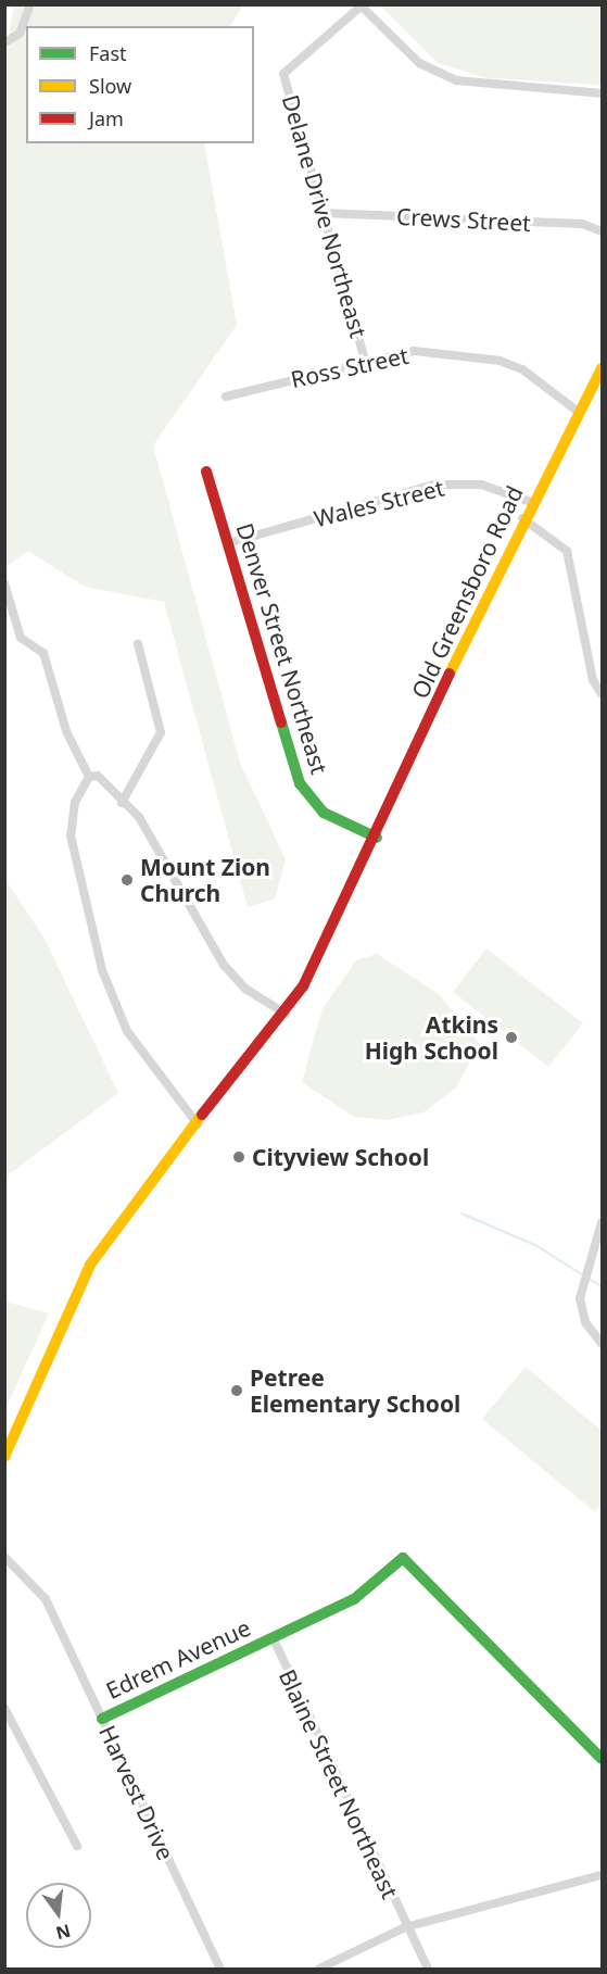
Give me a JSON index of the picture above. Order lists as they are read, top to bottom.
{
  "streets": {
    "street": [
      "Delane Drive Northeast",
      "Crews Street",
      "Ross Street",
      "Wales Street",
      "Old Greensboro Road",
      "Denver Street Northeast",
      "Edrem Avenue",
      "Blaine Street Northeast",
      "Harvest Drive"
    ]
  },
  "crossings": [
    ["Delane Drive Northeast", "Crews Street"],
    ["Delane Drive Northeast", "Ross Street"],
    ["Ross Street", "Old Greensboro Road"],
    ["Wales Street", "Old Greensboro Road"],
    ["Wales Street", "Denver Street Northeast"],
    ["Old Greensboro Road", "Denver Street Northeast"],
    ["Edrem Avenue", "Blaine Street Northeast"],
    ["Edrem Avenue", "Harvest Drive"]
  ],
  "places": [
    "Mount Zion Church",
    "Atkins High School",
    "Cityview School",
    "Petree Elementary School"
  ],
  "legend": ["Fast", "Slow", "Jam"],
  "north": "bottom"
}
